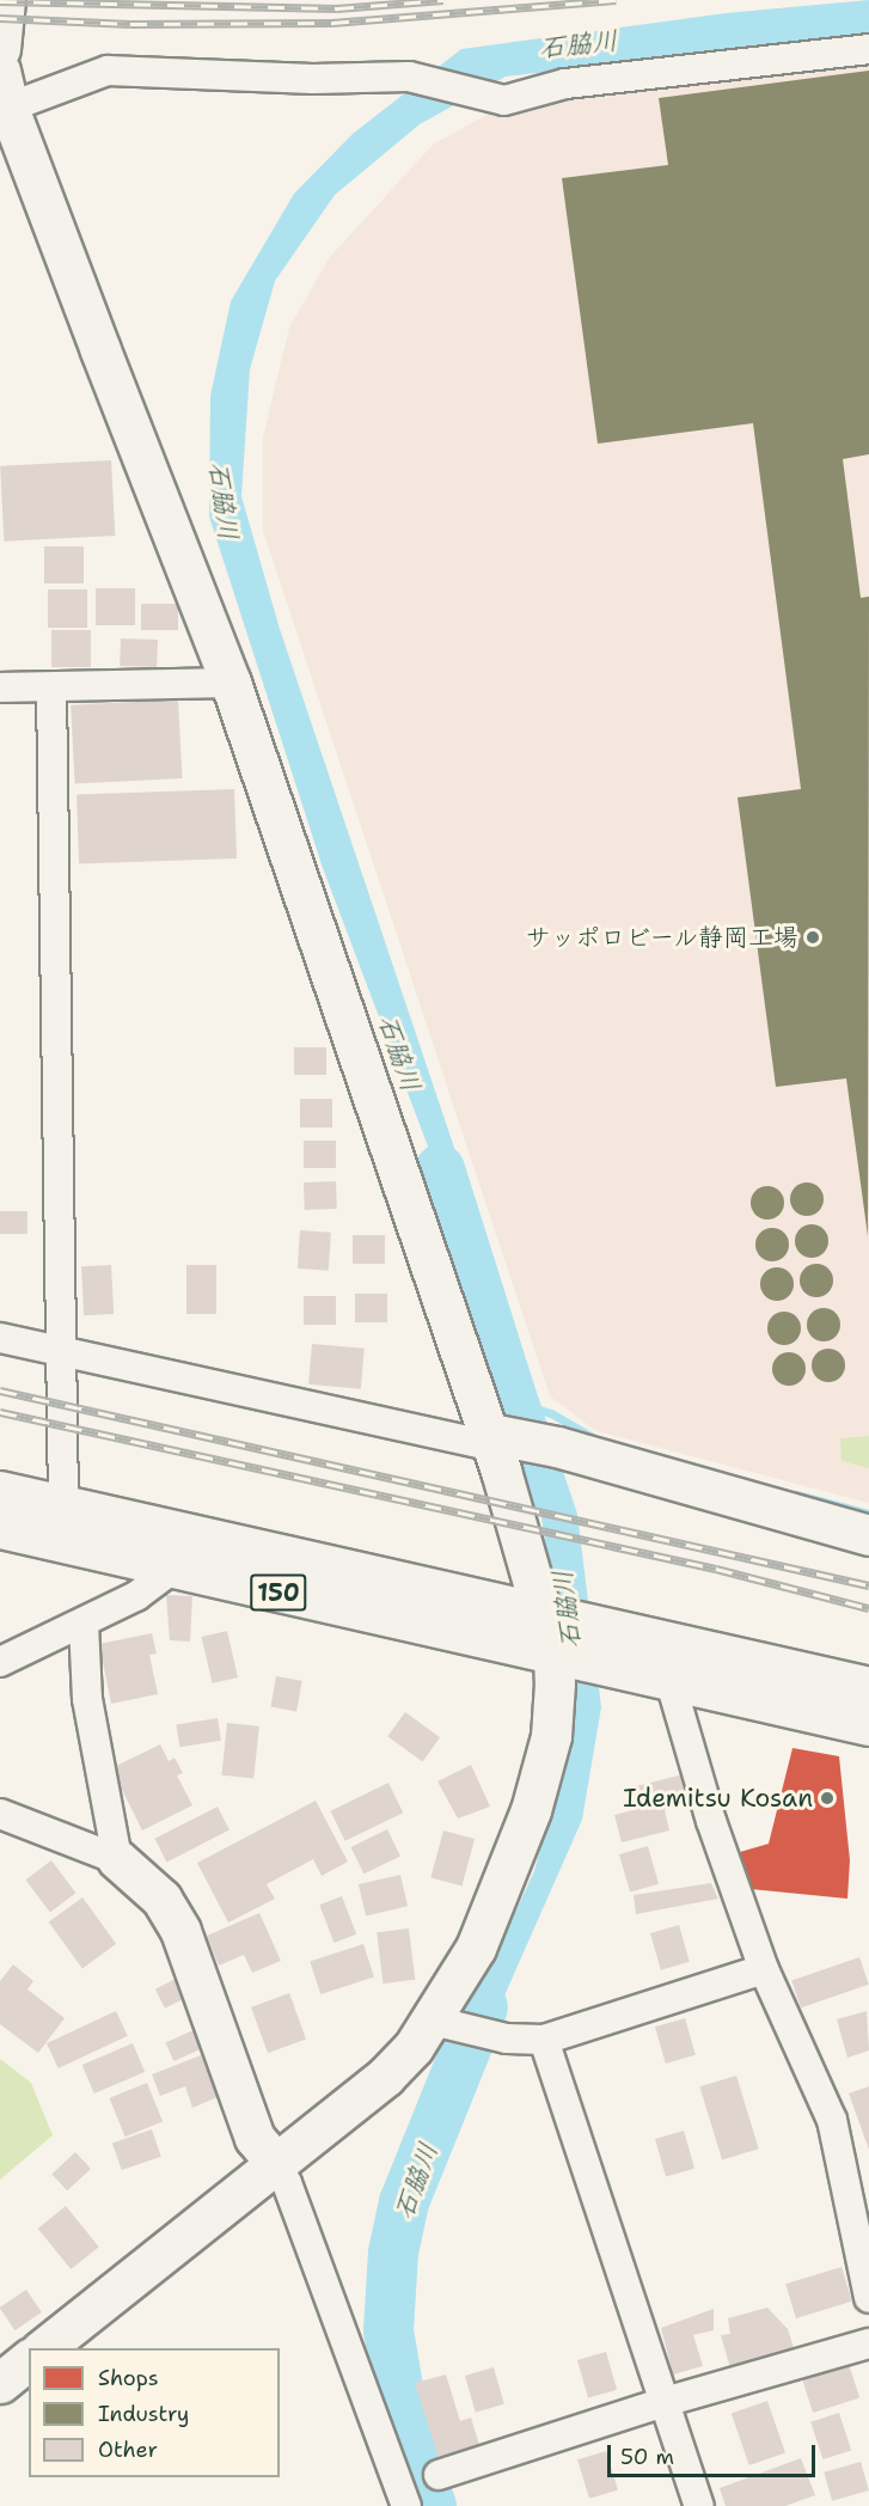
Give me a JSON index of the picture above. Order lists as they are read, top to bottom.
{
  "streets": {
    "main road": ["150"]
  },
  "water": ["石脇川"],
  "places": ["サッポロビール静岡工場", "Idemitsu Kosan"],
  "legend": ["Shops", "Industry", "Other"],
  "scale_bar": "50 m"
}
